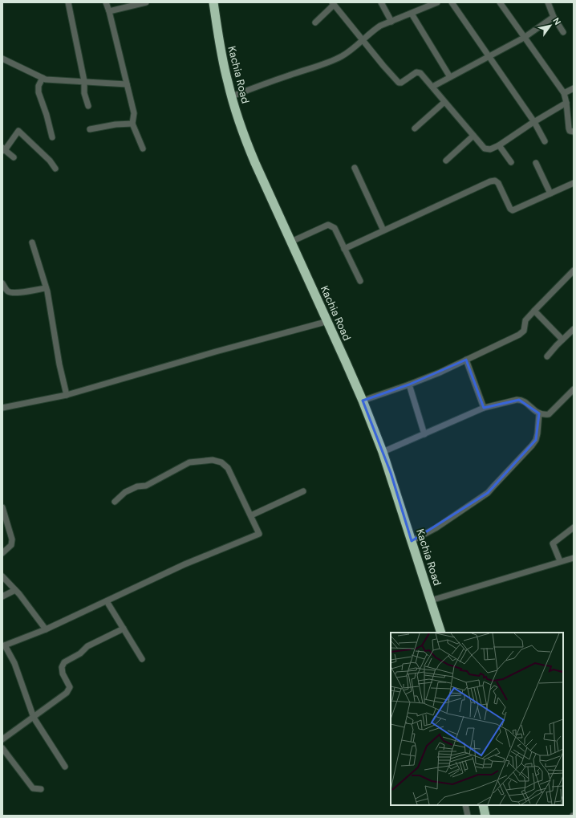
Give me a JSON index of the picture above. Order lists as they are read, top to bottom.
{
  "streets": {
    "highway": ["Kachia Road"]
  },
  "north": "top right"
}
